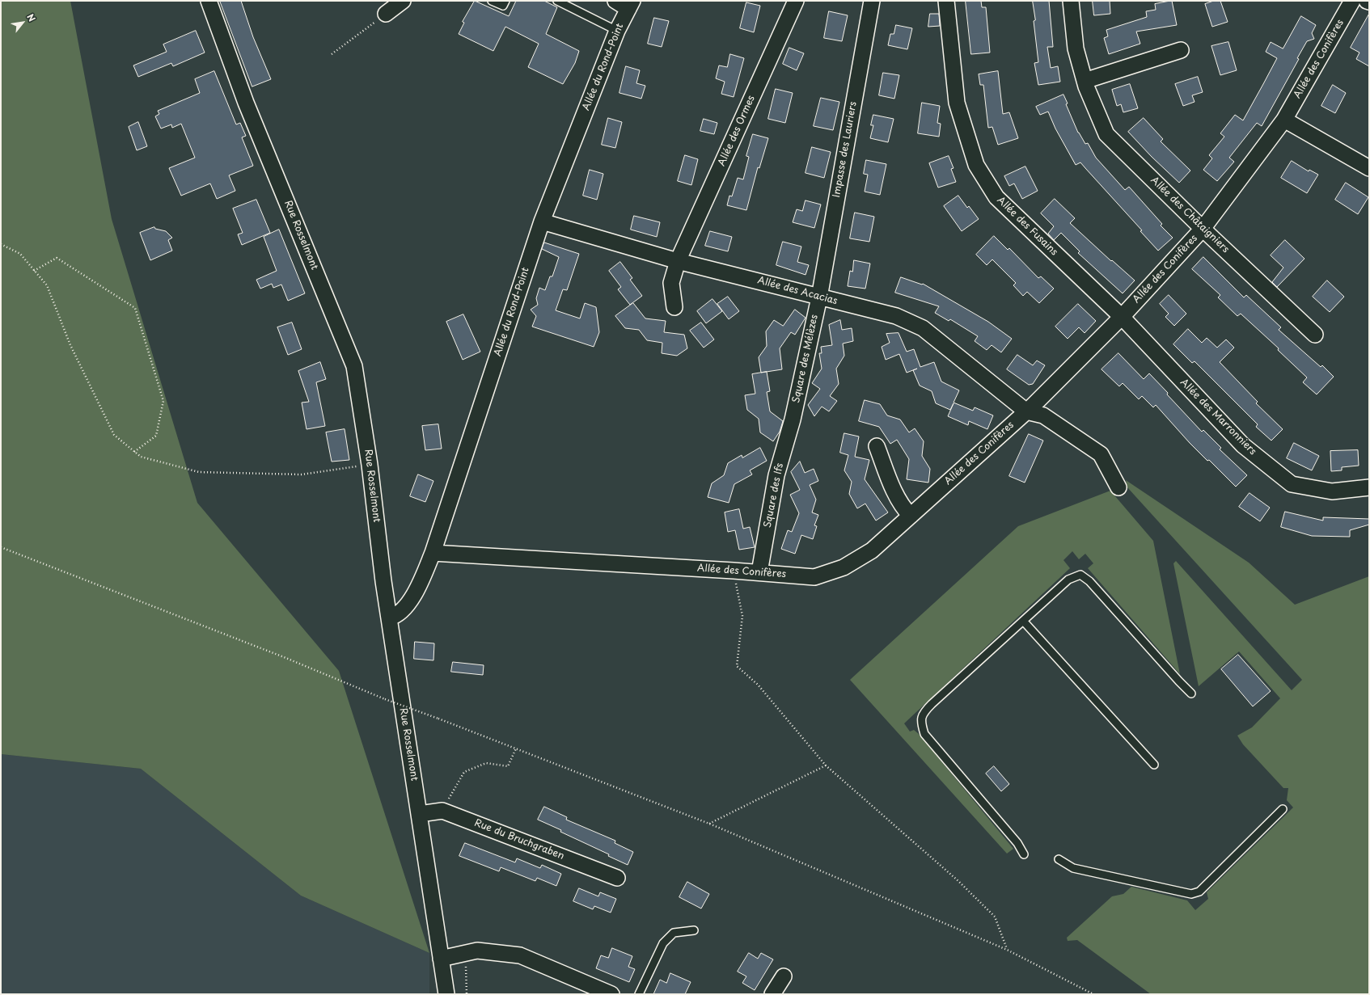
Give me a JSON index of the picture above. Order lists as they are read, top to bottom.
{
  "streets": {
    "street": [
      "Allée des Conifères",
      "Allée du Rond-Point",
      "Allée des Ormes",
      "Impasse des Lauriers",
      "Allée des Châtaigniers",
      "Allée des Fusains",
      "Rue Rosselmont",
      "Allée des Acacias",
      "Square des Mélèzes",
      "Allée des Marronniers",
      "Square des Ifs",
      "Rue du Bruchgraben"
    ]
  },
  "crossings": [
    ["Allée des Conifères", "Allée du Rond-Point"],
    ["Allée des Conifères", "Allée des Châtaigniers"],
    ["Allée des Conifères", "Allée des Fusains"],
    ["Allée des Conifères", "Allée des Acacias"],
    ["Allée des Conifères", "Allée des Marronniers"],
    ["Allée des Conifères", "Square des Ifs"],
    ["Allée du Rond-Point", "Rue Rosselmont"],
    ["Allée du Rond-Point", "Allée des Acacias"],
    ["Allée des Ormes", "Allée des Acacias"],
    ["Impasse des Lauriers", "Allée des Acacias"],
    ["Impasse des Lauriers", "Square des Mélèzes"],
    ["Allée des Fusains", "Allée des Marronniers"],
    ["Rue Rosselmont", "Rue du Bruchgraben"],
    ["Allée des Acacias", "Square des Mélèzes"],
    ["Square des Mélèzes", "Square des Ifs"]
  ],
  "north": "top right"
}
